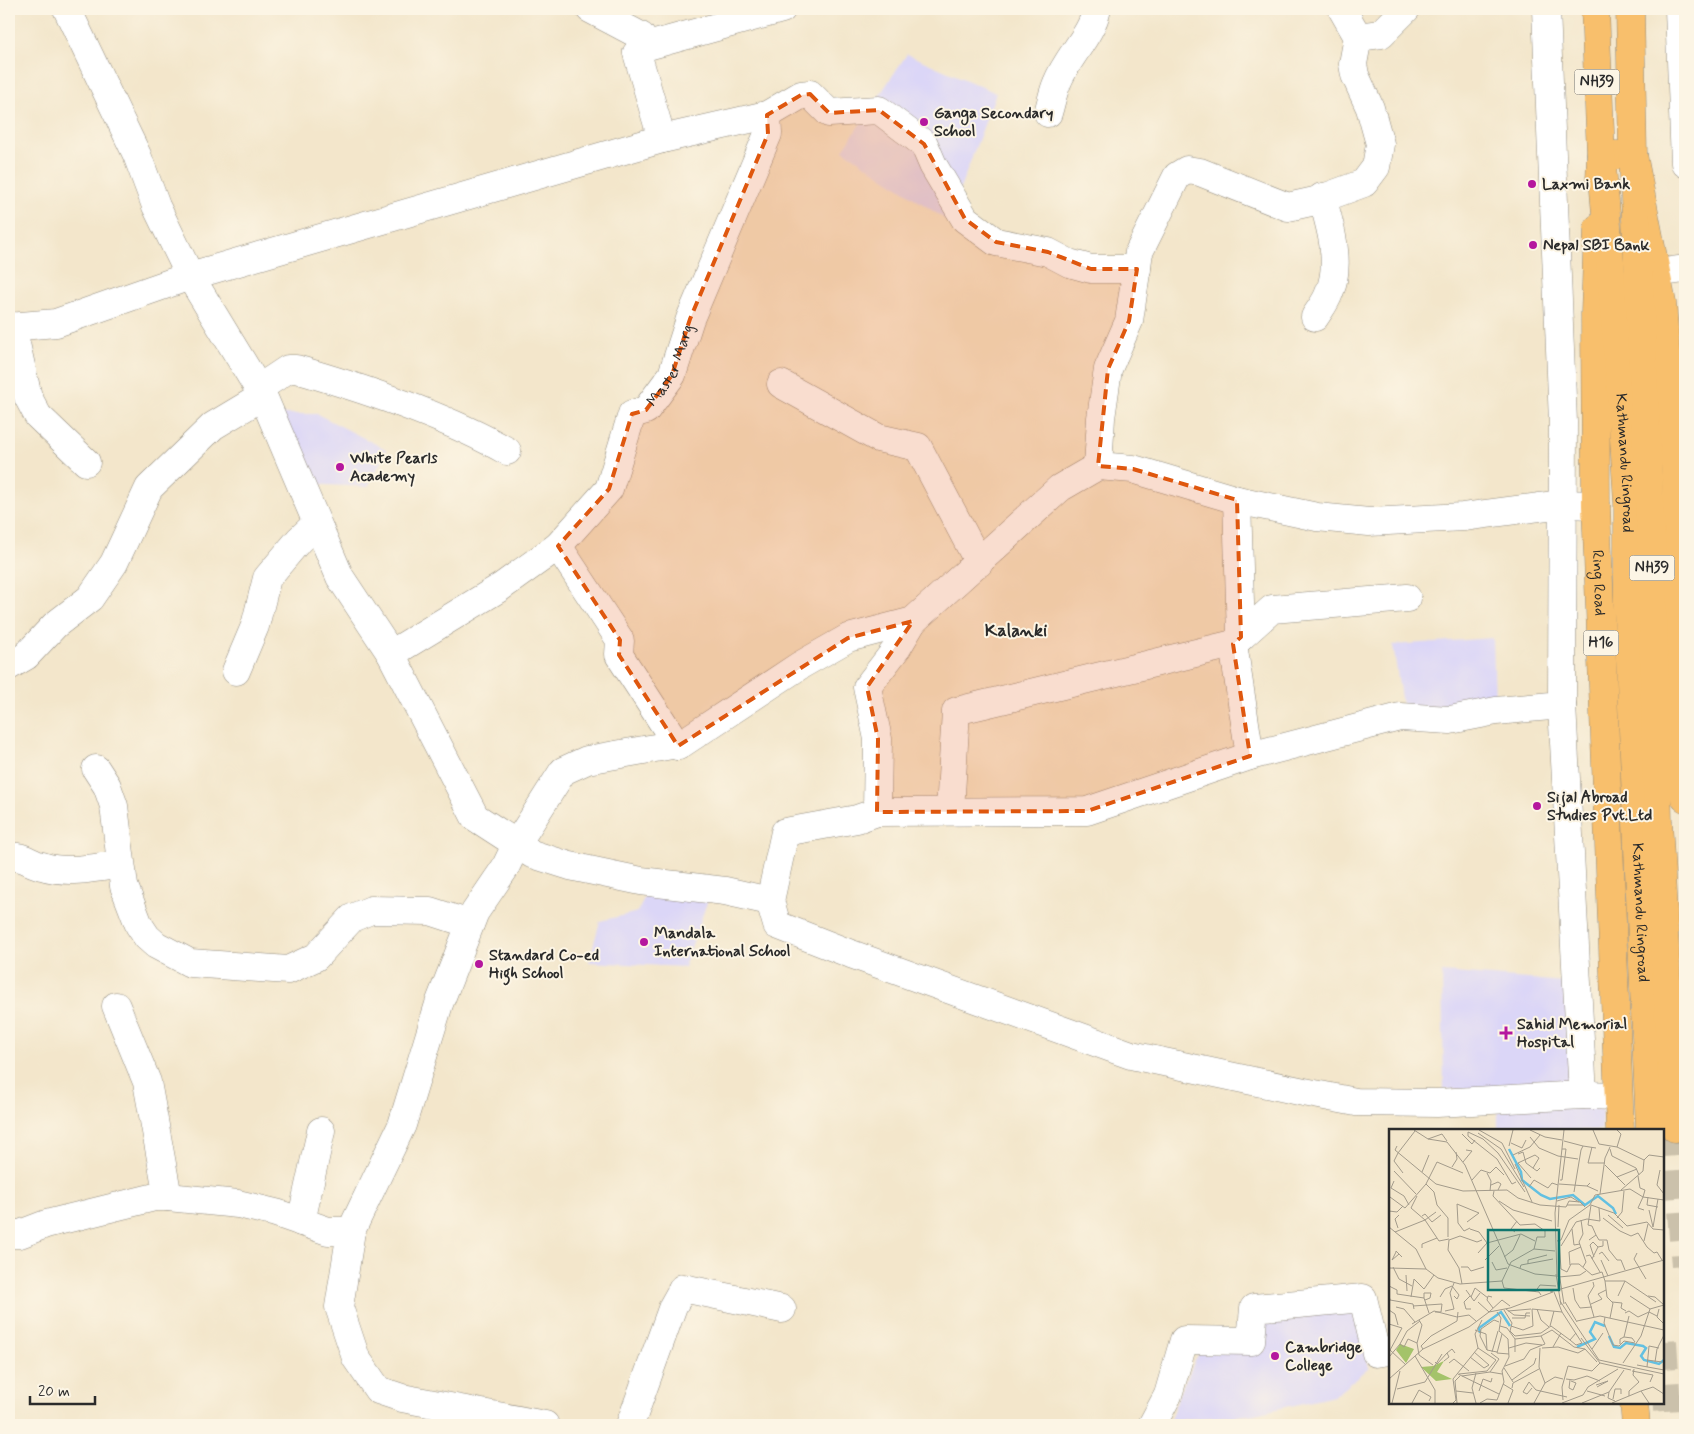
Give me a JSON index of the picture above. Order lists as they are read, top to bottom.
{
  "streets": {
    "main road": [
      "NH39",
      "Kathmandu Ringroad",
      "Ring Road",
      "H16"
    ],
    "street": ["Master Marg"]
  },
  "crossings": [
    ["Kathmandu Ringroad", "Ring Road"]
  ],
  "districts": ["Kalanki"],
  "places": {
    "other": [
      "Ganga Secondary School",
      "Laxmi Bank",
      "Nepal SBI Bank",
      "White Pearls Academy",
      "Sijal Abroad Studies Pvt.Ltd",
      "Mandala International School",
      "Standard Co-ed High School",
      "Cambridge College"
    ],
    "health": ["Sahid Memorial Hospital"]
  },
  "scale_bar": "20 m"
}
